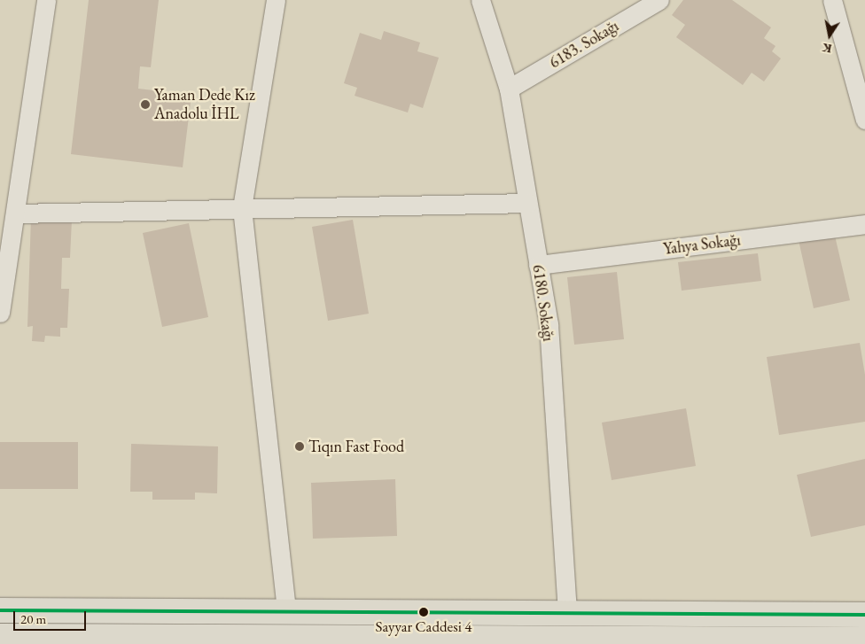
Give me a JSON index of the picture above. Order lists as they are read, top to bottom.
{
  "streets": {
    "street": ["6183. Sokağı", "Yahya Sokağı", "6180. Sokağı"]
  },
  "crossings": [
    ["6183. Sokağı", "6180. Sokağı"],
    ["Yahya Sokağı", "6180. Sokağı"]
  ],
  "places": ["Yaman Dede Kız Anadolu İHL", "Tıqın Fast Food", "Sayyar Caddesi 4"],
  "scale_bar": "20 m",
  "north": "bottom"
}
